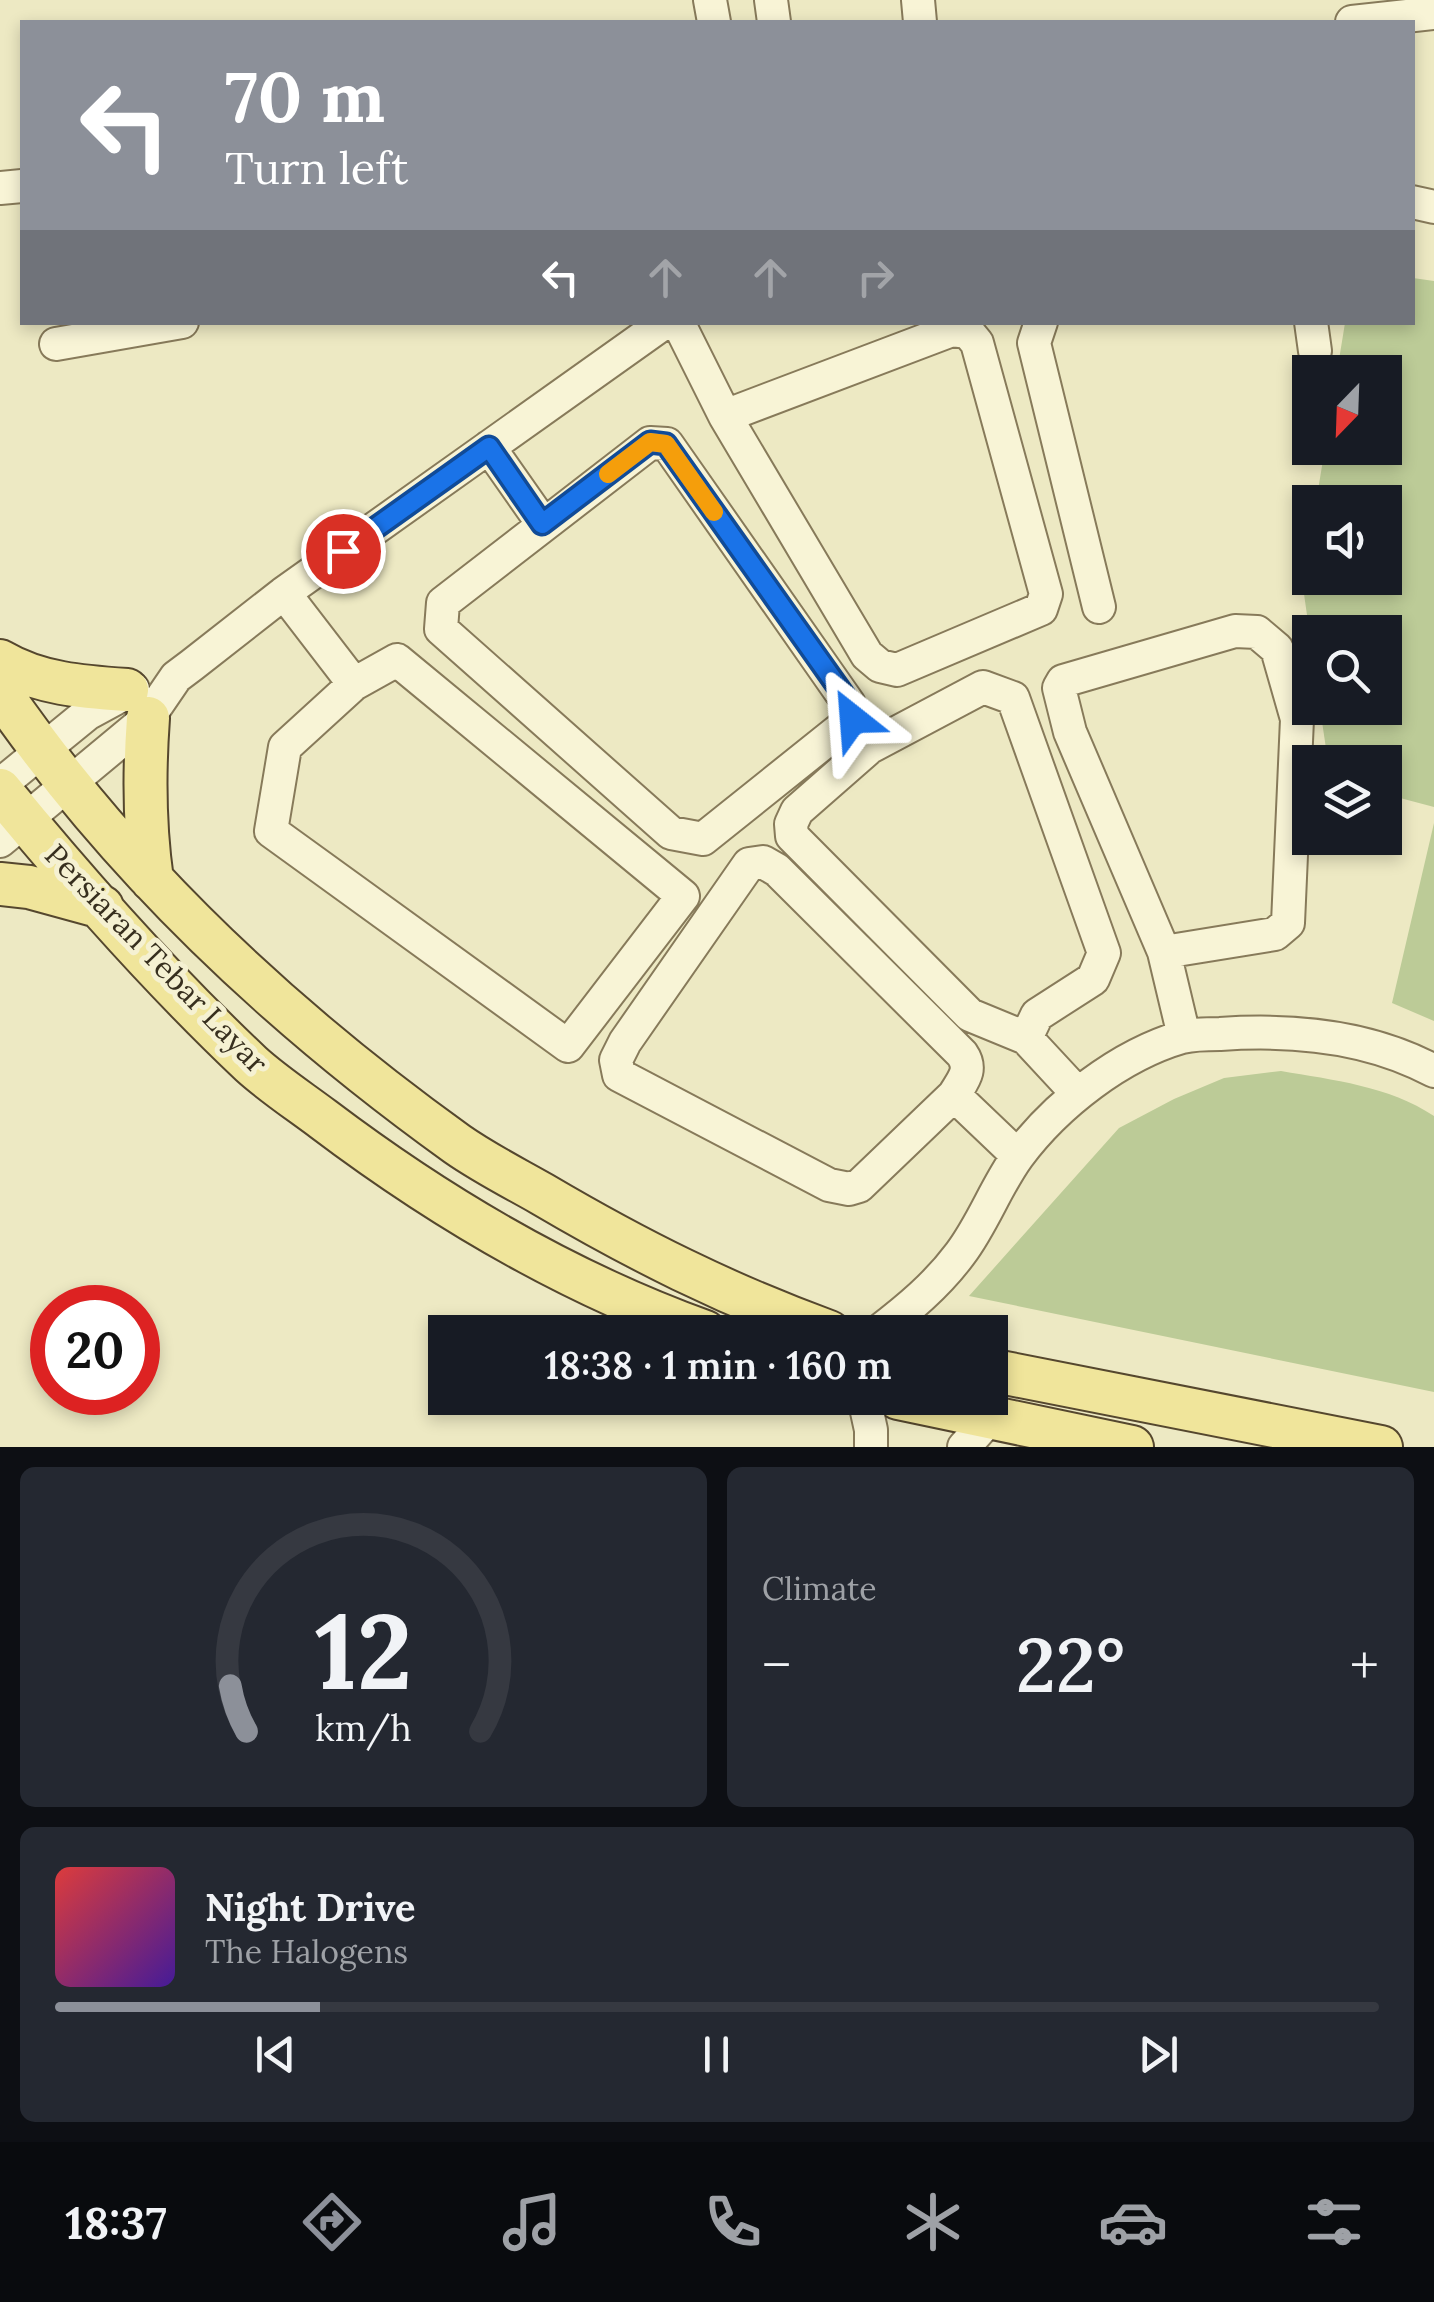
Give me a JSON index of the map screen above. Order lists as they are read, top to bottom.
{
  "streets": {
    "main road": ["Persiaran Tebar Layar"]
  },
  "north": "bottom left",
  "page": {
    "turn": ["70 m", "Turn left"],
    "limit": "20",
    "trip": "18:38 · 1 min · 160 m",
    "tile": "Climate",
    "heat": ["−", "22°", "+"],
    "song": ["Night Drive", "The Halogens"],
    "tabs": "18:37",
    "gauge": ["12", "km/h"]
  }
}
